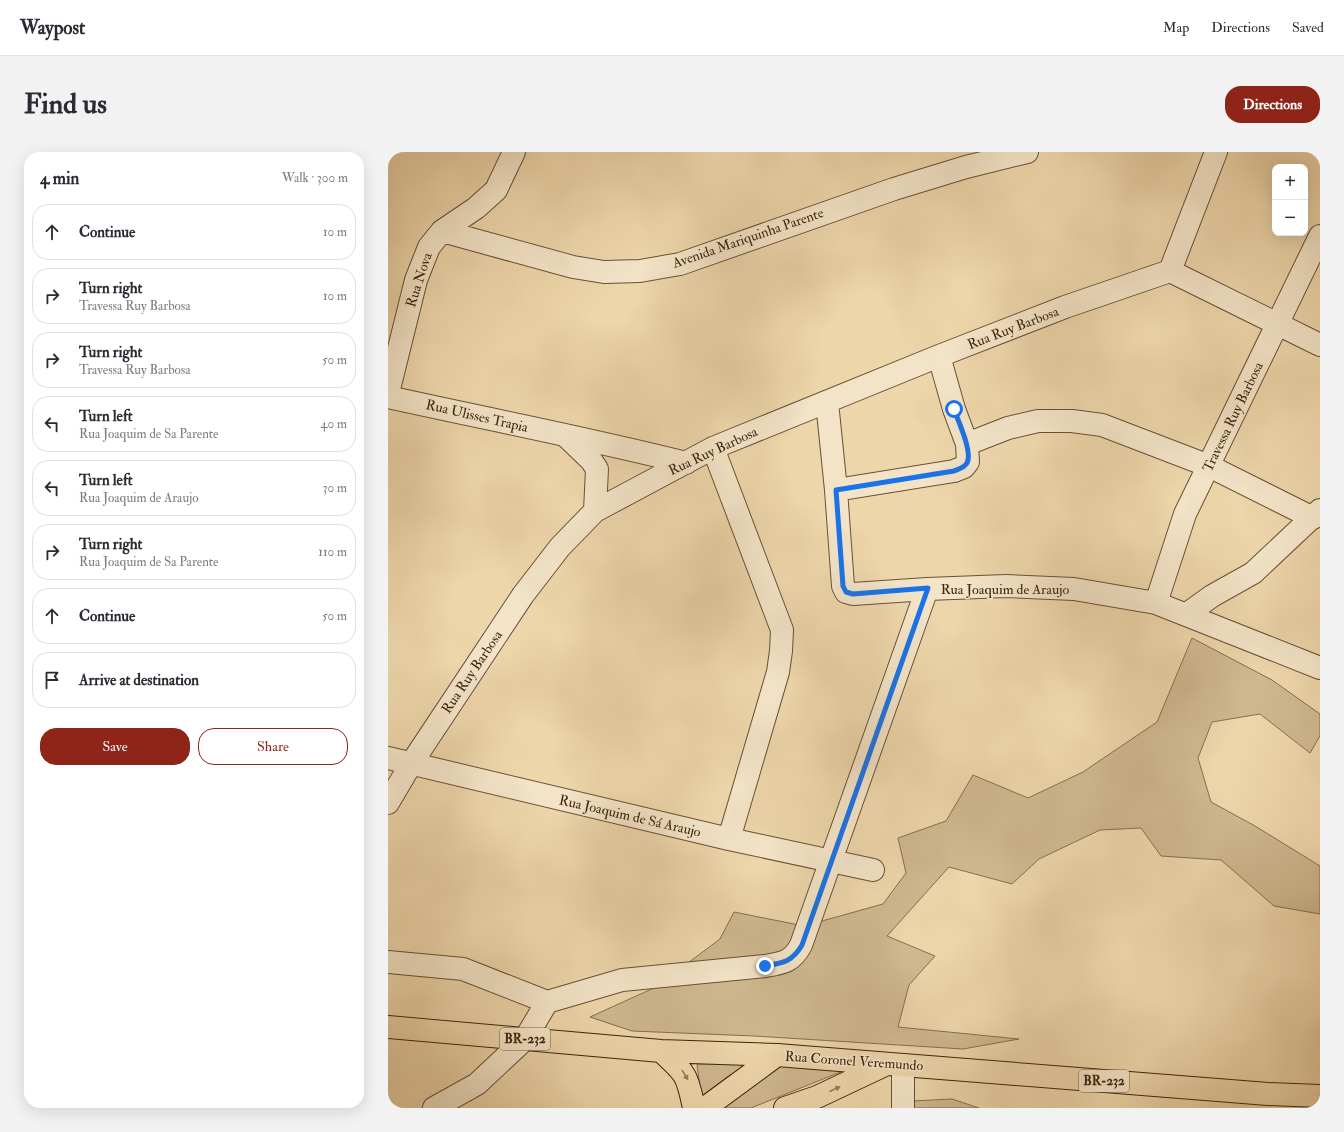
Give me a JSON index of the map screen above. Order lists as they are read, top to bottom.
{
  "streets": {
    "main road": ["BR-232", "Rua Coronel Veremundo"],
    "street": [
      "Avenida Mariquinha Parente",
      "Rua Nova",
      "Rua Ruy Barbosa",
      "Rua Ulisses Trapia",
      "Travessa Ruy Barbosa",
      "Rua Joaquim de Araujo",
      "Rua Joaquim de Sá Araujo"
    ]
  },
  "crossings": [
    ["Avenida Mariquinha Parente", "Rua Nova"],
    ["Rua Ruy Barbosa", "Rua Ulisses Trapia"],
    ["Rua Ruy Barbosa", "Rua Joaquim de Sá Araujo"],
    ["Travessa Ruy Barbosa", "Rua Joaquim de Araujo"]
  ],
  "page": {
    "header": "Waypost",
    "nav": ["Map", "Directions", "Saved"],
    "buttons": [
      "Directions",
      ["Save", "Share"]
    ],
    "title": "Find us",
    "heading": ["4 min", "Walk · 300 m"],
    "map_buttons": ["+", "−"],
    "list": [
      ["Continue", "10 m"],
      ["Turn right", "Travessa Ruy Barbosa", "10 m"],
      ["Turn right", "Travessa Ruy Barbosa", "50 m"],
      ["Turn left", "Rua Joaquim de Sa Parente", "40 m"],
      ["Turn left", "Rua Joaquim de Araujo", "30 m"],
      ["Turn right", "Rua Joaquim de Sa Parente", "110 m"],
      ["Continue", "50 m"],
      "Arrive at destination"
    ]
  }
}
